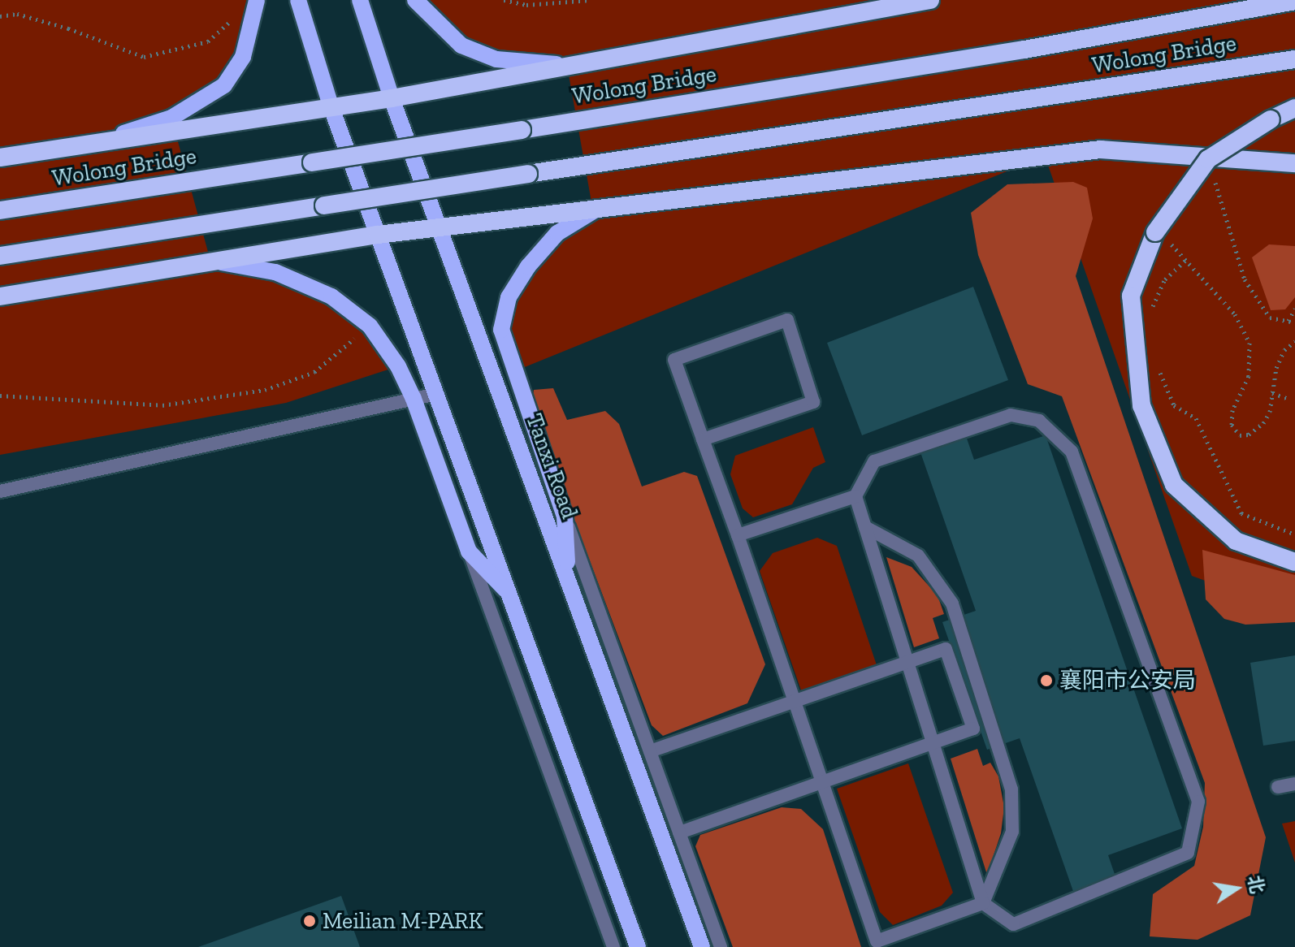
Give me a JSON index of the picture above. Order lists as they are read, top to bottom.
{
  "streets": {
    "highway": ["Wolong Bridge"],
    "main road": ["Tanxi Road"]
  },
  "places": ["襄阳市公安局", "Meilian M-PARK"],
  "north": "right"
}
